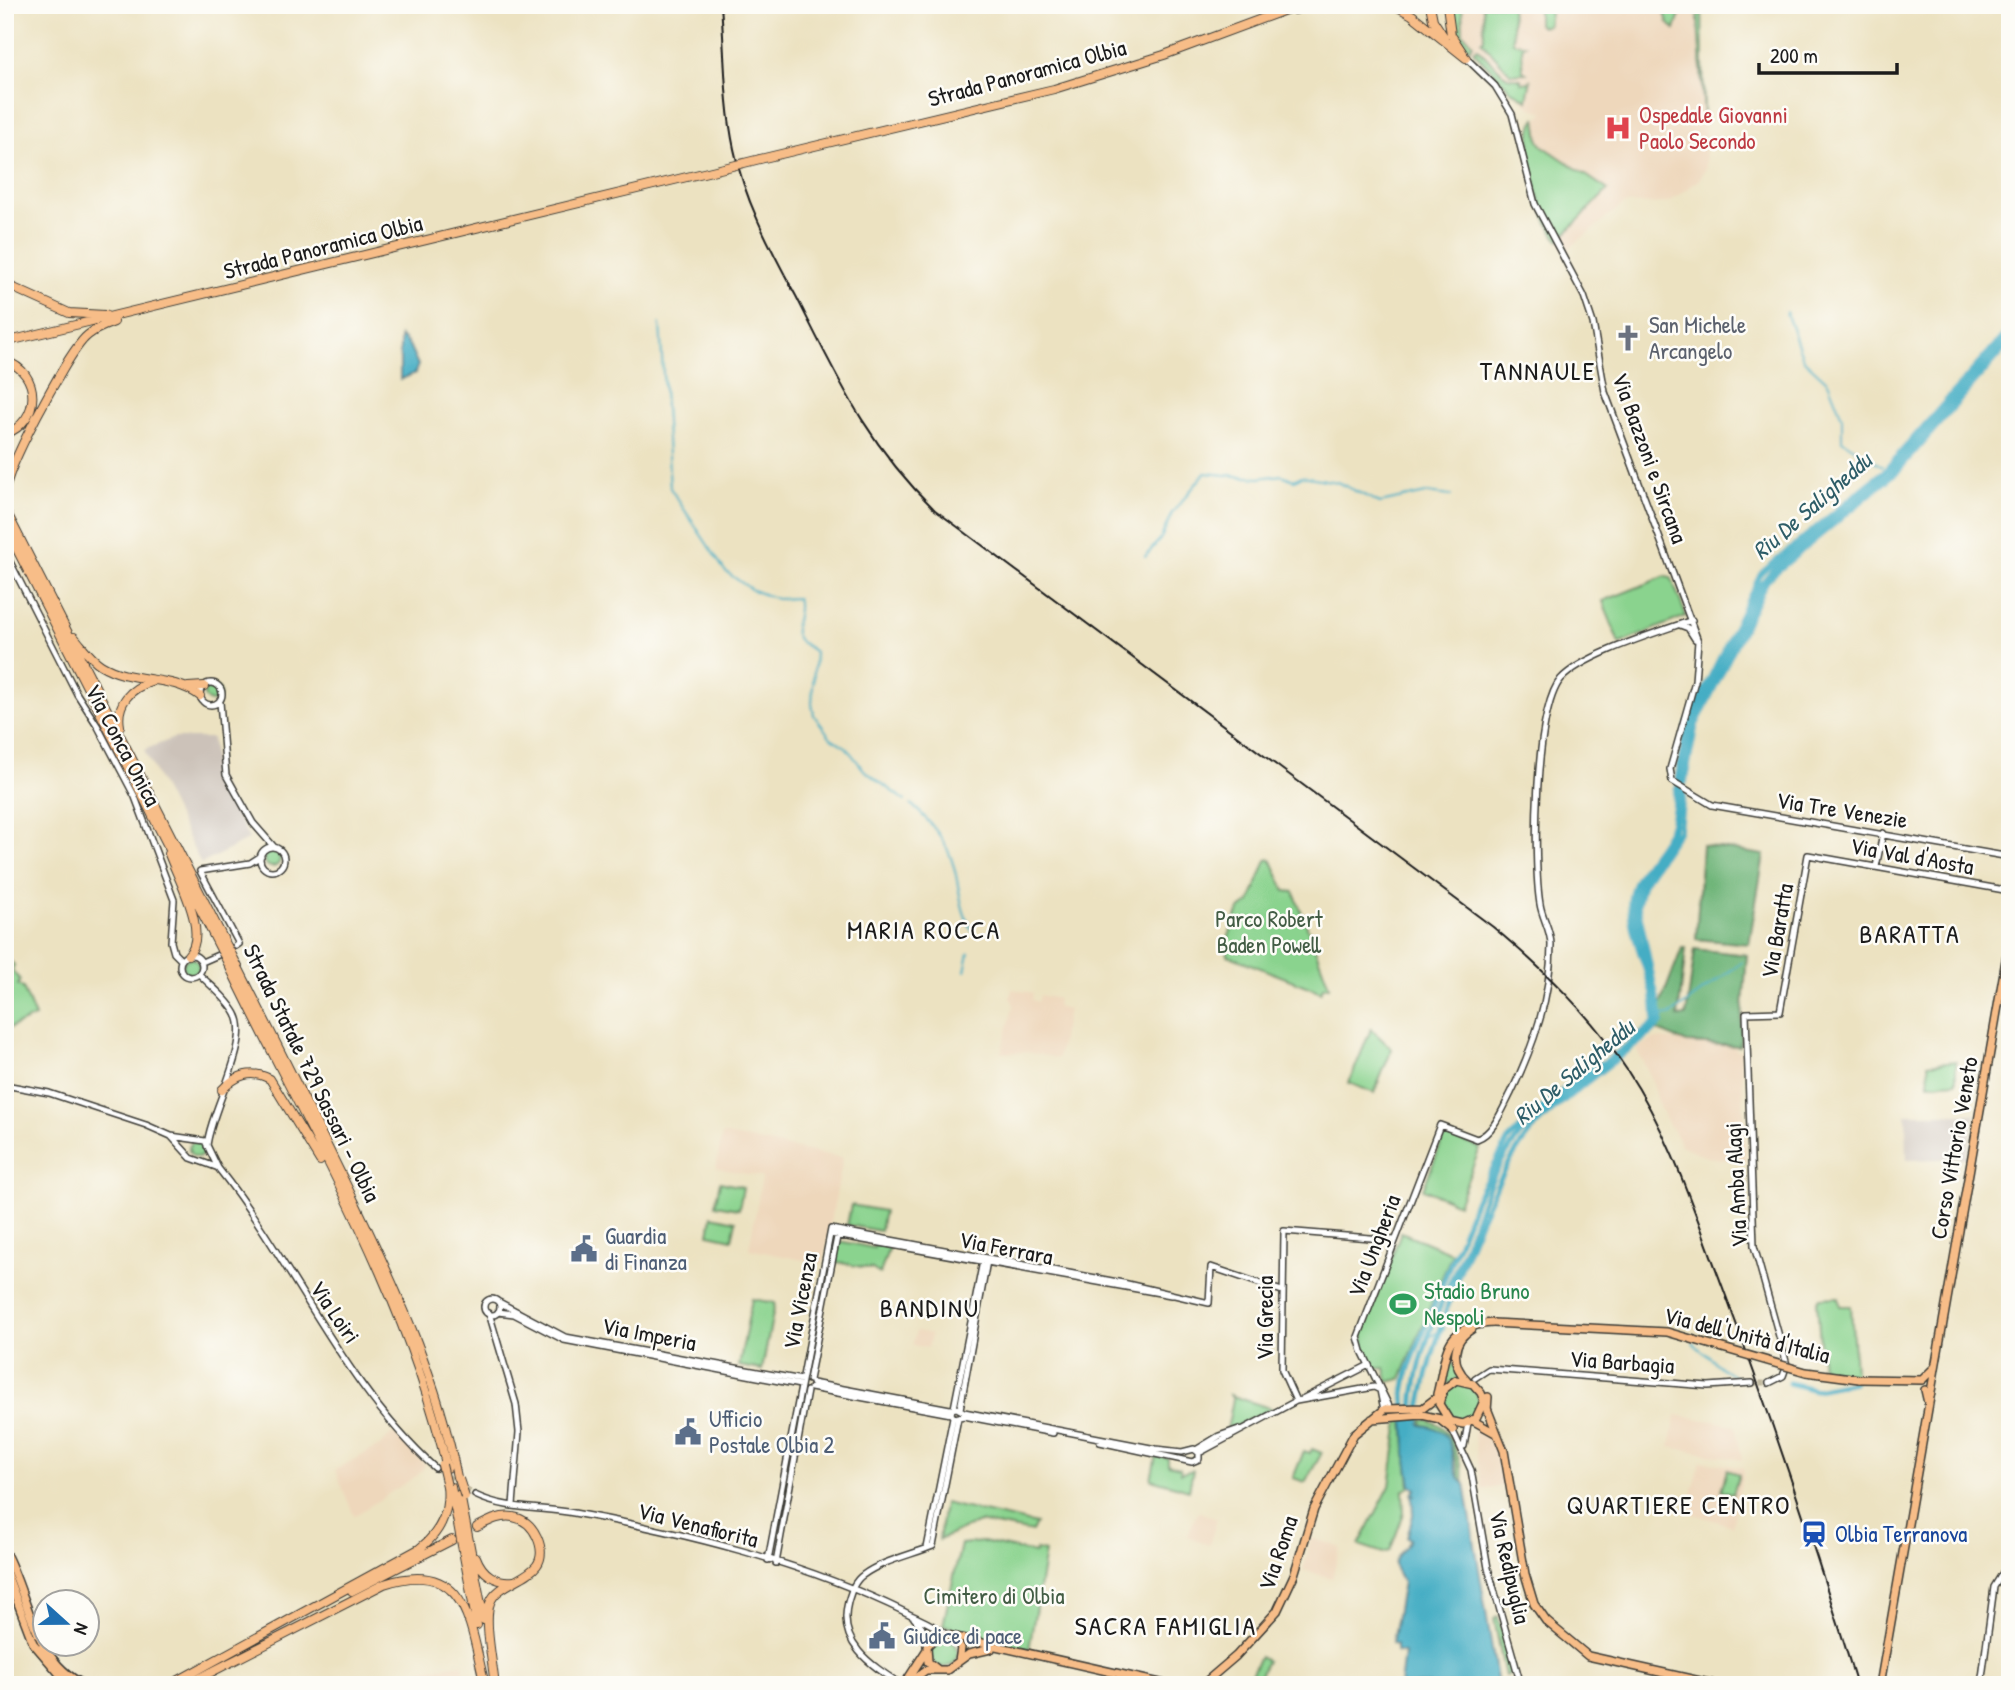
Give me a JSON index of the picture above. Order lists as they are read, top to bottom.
{
  "streets": {
    "highway": ["Strada Panoramica Olbia", "Strada Statale 729 Sassari - Olbia"],
    "main road": ["Corso Vittorio Veneto", "Via dell'Unità d'Italia", "Via Roma"],
    "street": [
      "Via Bazzoni e Sircana",
      "Via Conca Onica",
      "Via Tre Venezie",
      "Via Val d'Aosta",
      "Via Baratta",
      "Via Amba Alagi",
      "Via Ungheria",
      "Via Ferrara",
      "Via Vicenza",
      "Via Loiri",
      "Via Grecia",
      "Via Imperia",
      "Via Barbagia",
      "Via Venafiorita",
      "Via Redipuglia"
    ]
  },
  "crossings": [
    ["Via Bazzoni e Sircana", "Via Tre Venezie"],
    ["Via Val d'Aosta", "Via Baratta"],
    ["Via Baratta", "Via Amba Alagi"],
    ["Strada Statale 729 Sassari - Olbia", "Via Loiri"],
    ["Corso Vittorio Veneto", "Via dell'Unità d'Italia"],
    ["Via Ungheria", "Via Grecia"],
    ["Via Ungheria", "Via Roma"],
    ["Via Ferrara", "Via Vicenza"],
    ["Via Ferrara", "Via Grecia"],
    ["Via Vicenza", "Via Imperia"],
    ["Via Vicenza", "Via Venafiorita"],
    ["Via dell'Unità d'Italia", "Via Barbagia"],
    ["Via dell'Unità d'Italia", "Via Roma"],
    ["Via dell'Unità d'Italia", "Via Redipuglia"],
    ["Via Barbagia", "Via Roma"],
    ["Via Barbagia", "Via Redipuglia"],
    ["Via Roma", "Via Redipuglia"]
  ],
  "districts": [
    "TANNAULE",
    "MARIA ROCCA",
    "BARATTA",
    "BANDINU",
    "QUARTIERE CENTRO",
    "SACRA FAMIGLIA"
  ],
  "water": ["Riu De Saligheddu"],
  "parks": ["Parco Robert Baden Powell", "Cimitero di Olbia"],
  "places": {
    "hospital": ["Ospedale Giovanni Paolo Secondo"],
    "church": ["San Michele Arcangelo"],
    "public building": ["Guardia di Finanza", "Ufficio Postale Olbia 2", "Giudice di pace"],
    "sports": ["Stadio Bruno Nespoli"],
    "station": ["Olbia Terranova"]
  },
  "scale_bar": "200 m",
  "north": "right"
}
